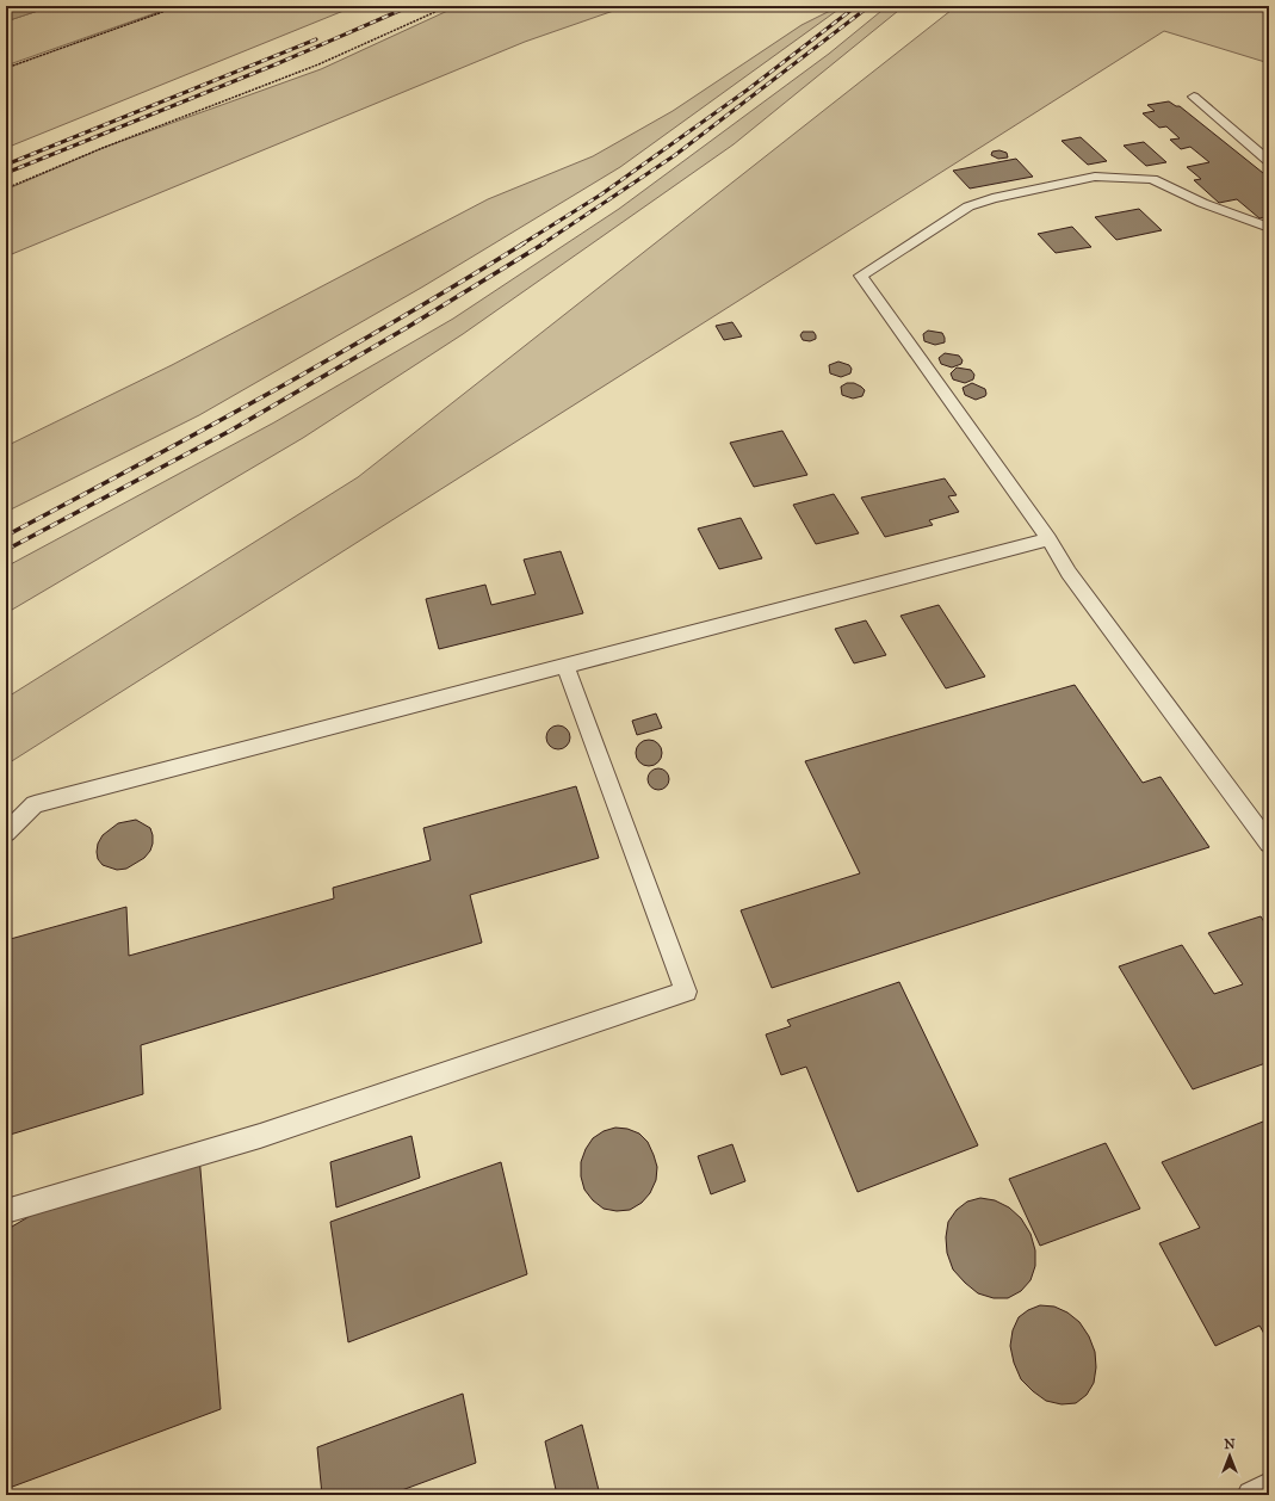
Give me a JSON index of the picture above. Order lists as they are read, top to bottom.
{
  "north": "top"
}
